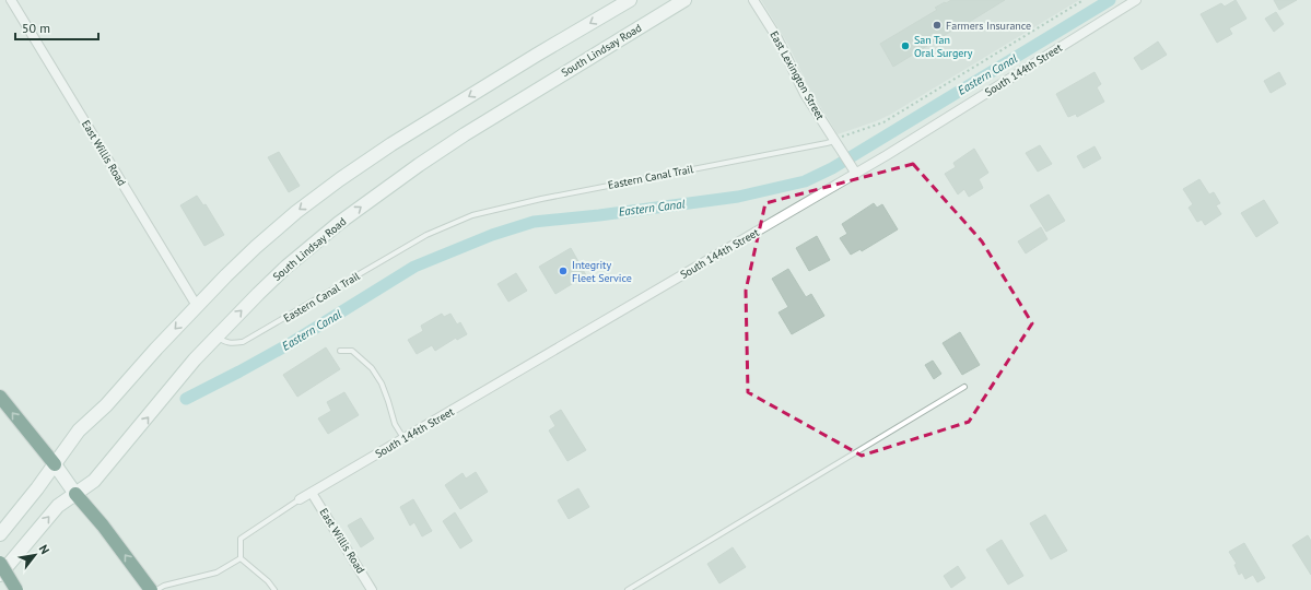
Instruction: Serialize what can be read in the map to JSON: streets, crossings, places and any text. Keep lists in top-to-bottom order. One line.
{"streets":{"main road":["South Lindsay Road"],"street":["South 144th Street","East Lexington Street","East Willis Road"],"lane":["Eastern Canal Trail"]},"crossings":[["South Lindsay Road","Eastern Canal Trail"],["South 144th Street","East Lexington Street"],["South 144th Street","East Willis Road"],["East Lexington Street","Eastern Canal Trail"]],"water":["Eastern Canal"],"places":["Farmers Insurance","San Tan Oral Surgery","Integrity Fleet Service"],"scale_bar":"50 m","north":"top right"}
